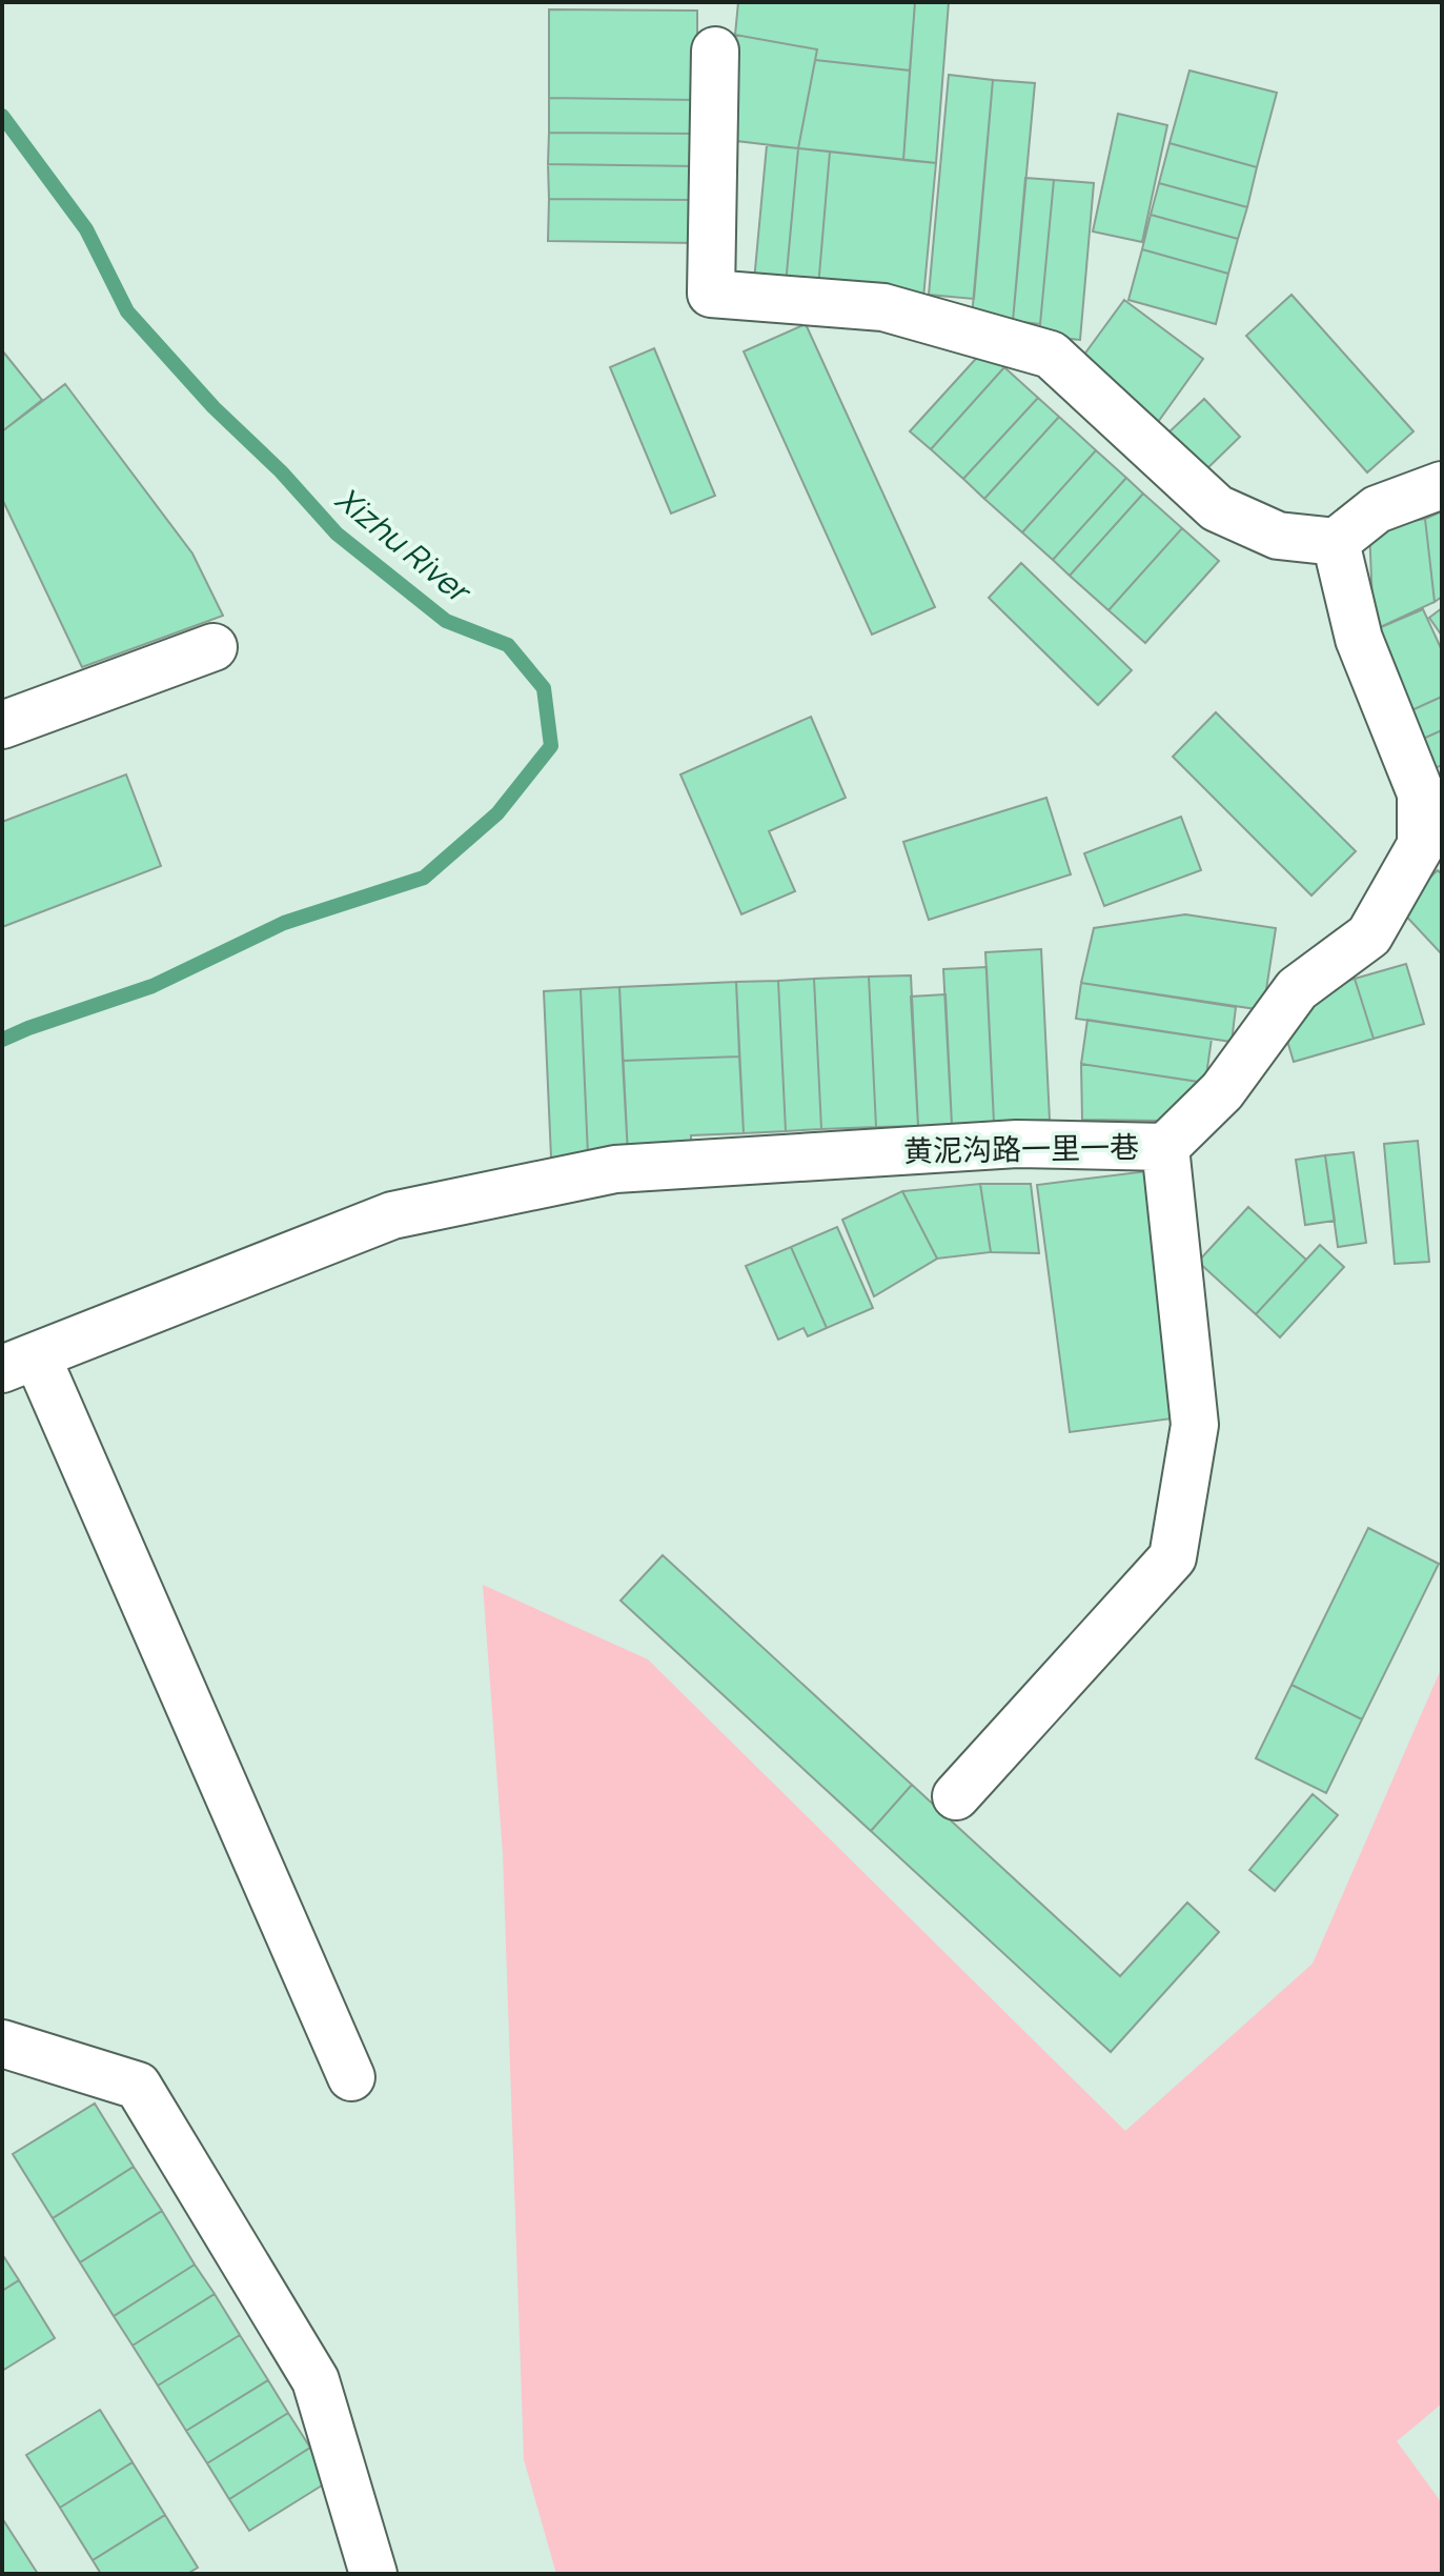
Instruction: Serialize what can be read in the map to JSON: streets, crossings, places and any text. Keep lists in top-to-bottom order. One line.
{"streets":{"street":["黄泥沟路一里一巷"]},"water":["Xizhu River"]}
